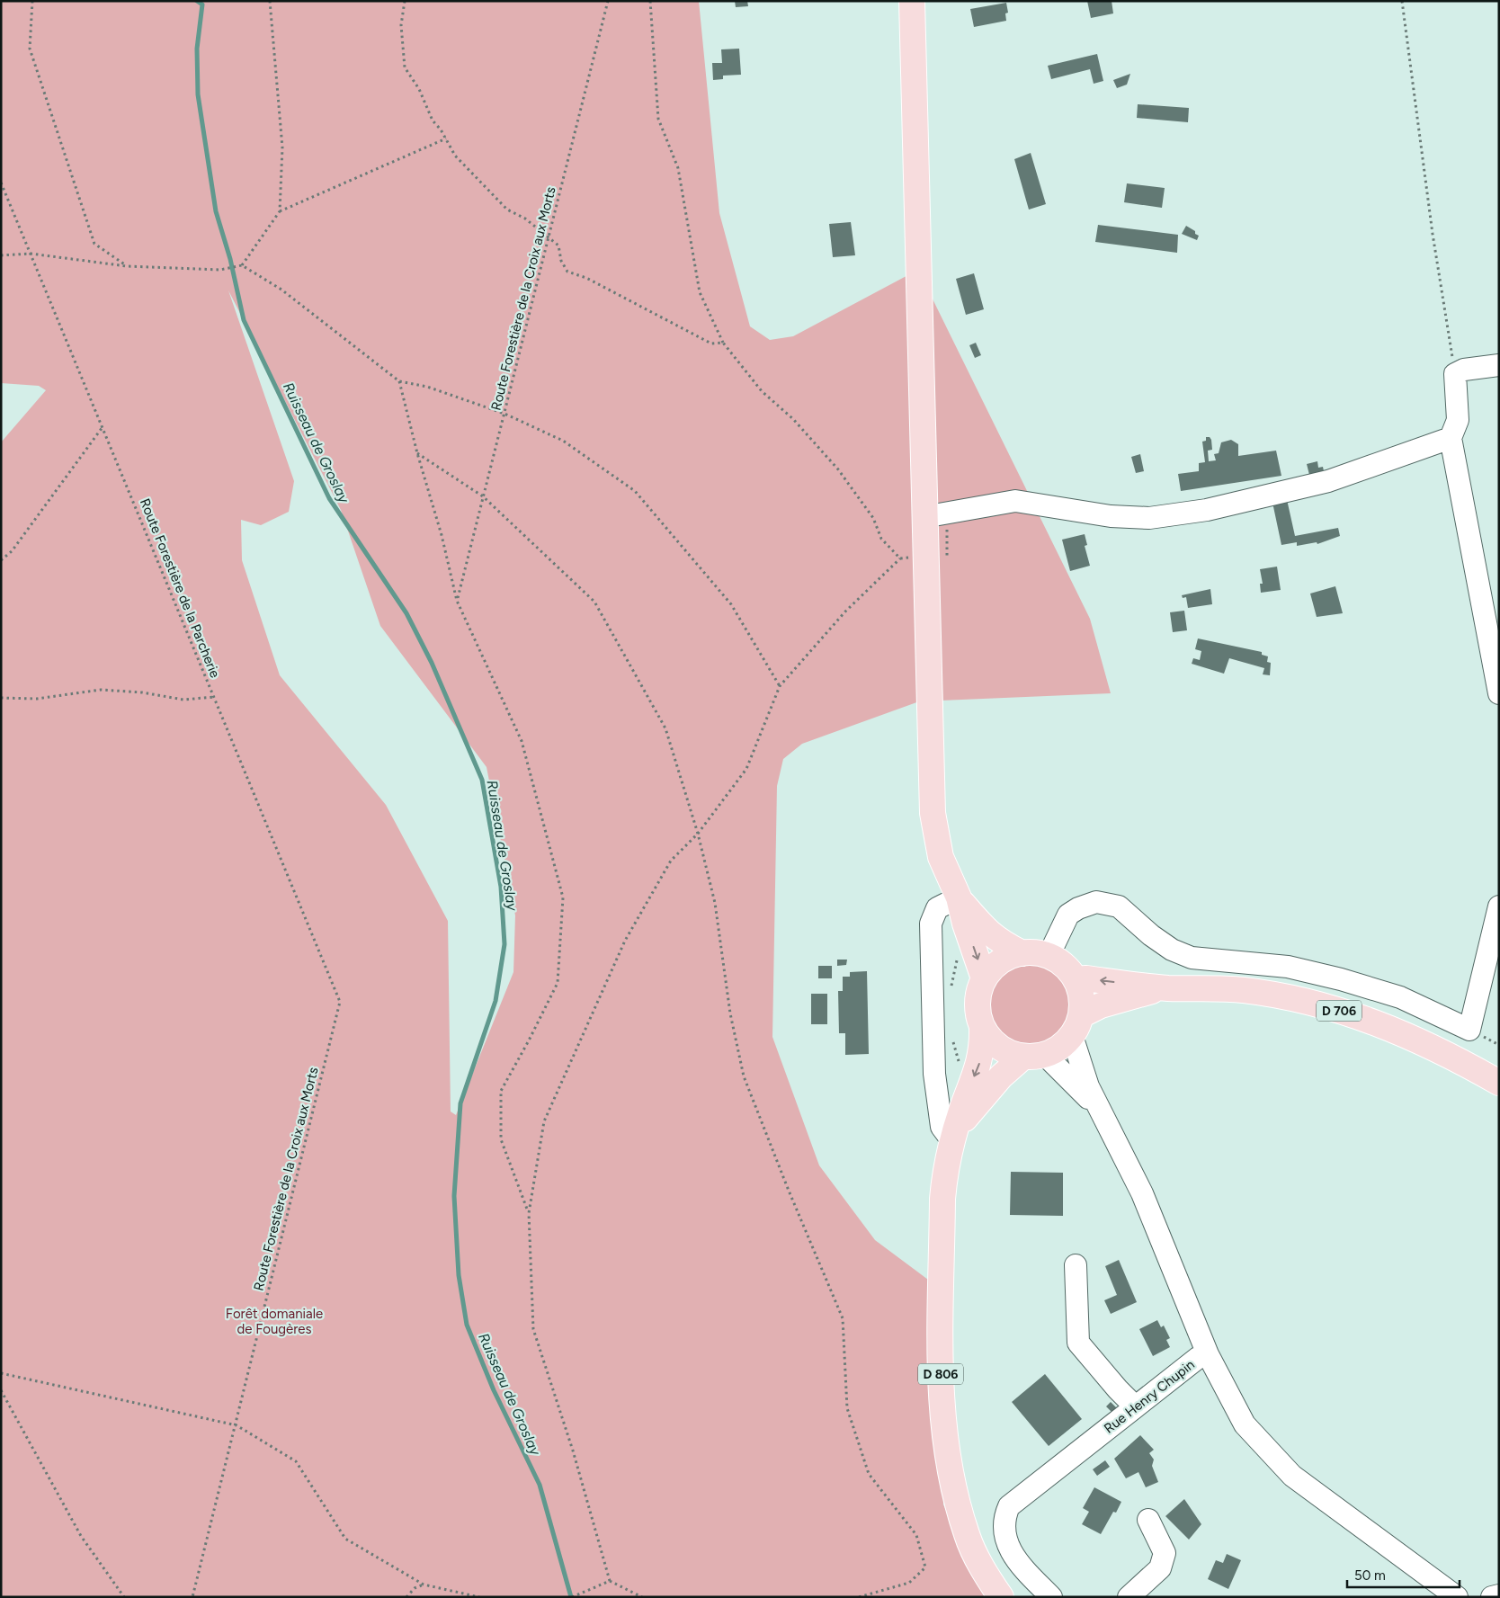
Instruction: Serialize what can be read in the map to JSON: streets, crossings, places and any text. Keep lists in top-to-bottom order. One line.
{"streets":{"main road":["D 706","D 806"],"street":["Rue Henry Chupin"],"path":["Route Forestière de la Croix aux Morts","Route Forestière de la Parcherie"]},"crossings":[["Route Forestière de la Croix aux Morts","Route Forestière de la Parcherie"],["D 706","D 806"]],"water":["Ruisseau de Groslay"],"parks":["Forêt domaniale de Fougères"],"scale_bar":"50 m"}
